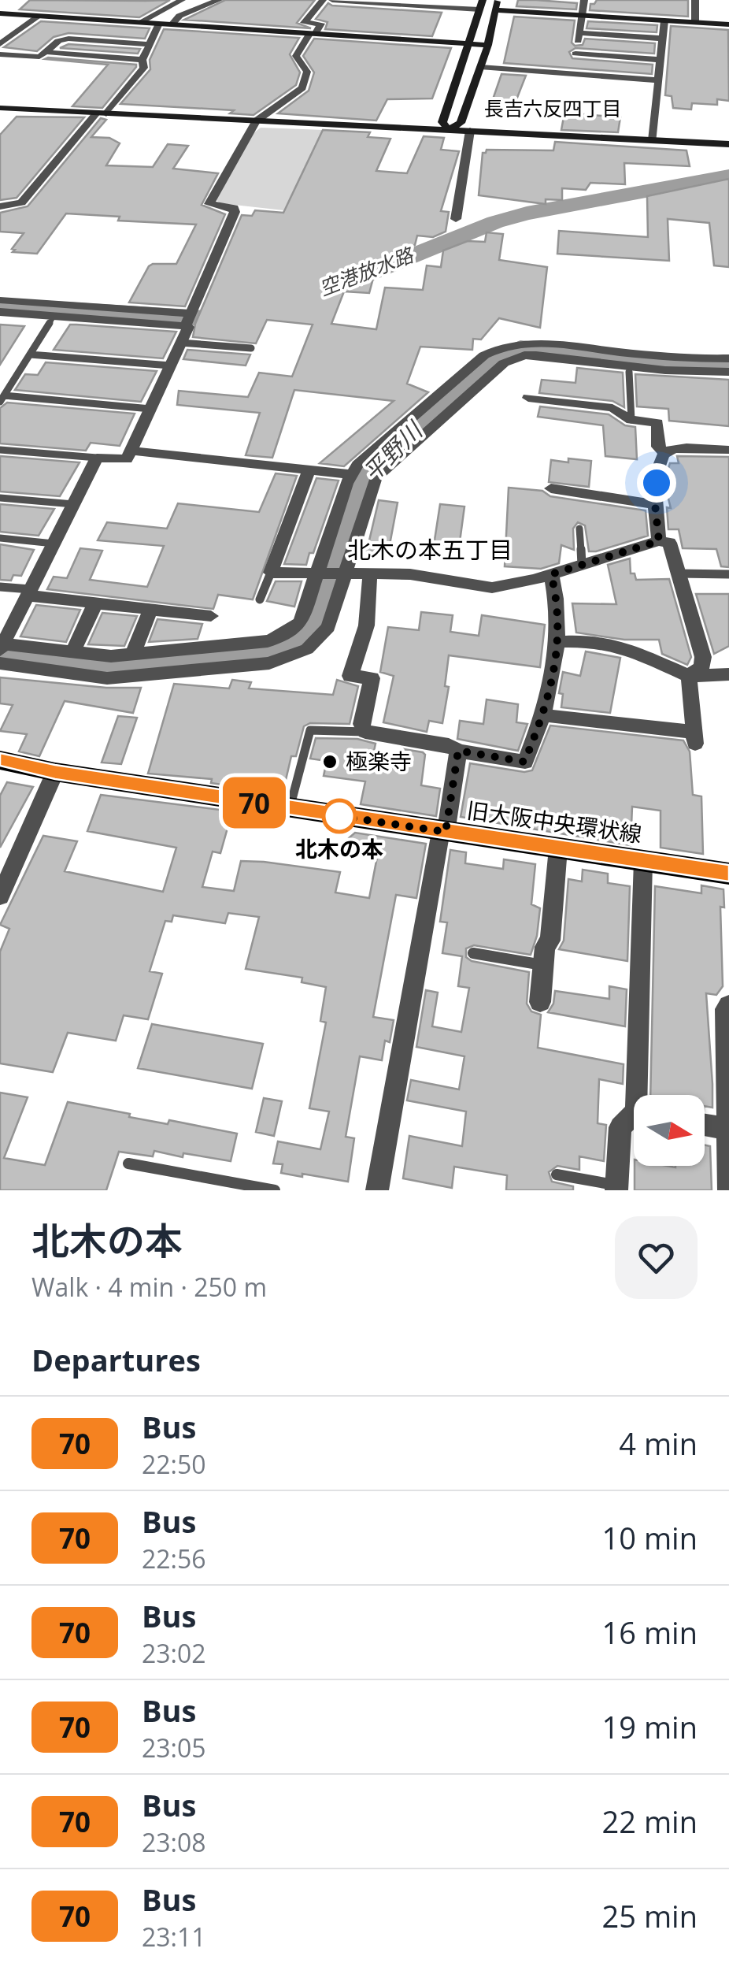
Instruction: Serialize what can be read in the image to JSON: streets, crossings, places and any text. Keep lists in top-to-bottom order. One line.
{"streets":{"main road":["旧大阪中央環状線"]},"districts":["長吉六反四丁目","北木の本五丁目"],"water":["空港放水路","平野川"],"places":["極楽寺","北木の本"],"lines":["bus line 70"],"north":"right","page":{"on_map":"70","heading":[["北木の本","Walk · 4 min · 250 m"],"Departures"],"list":[{"mark":"70","name":"Bus","note":"22:50","value":"4 min"},{"mark":"70","name":"Bus","note":"22:56","value":"10 min"},{"mark":"70","name":"Bus","note":"23:02","value":"16 min"},{"mark":"70","name":"Bus","note":"23:05","value":"19 min"},{"mark":"70","name":"Bus","note":"23:08","value":"22 min"},{"mark":"70","name":"Bus","note":"23:11","value":"25 min"}]}}
